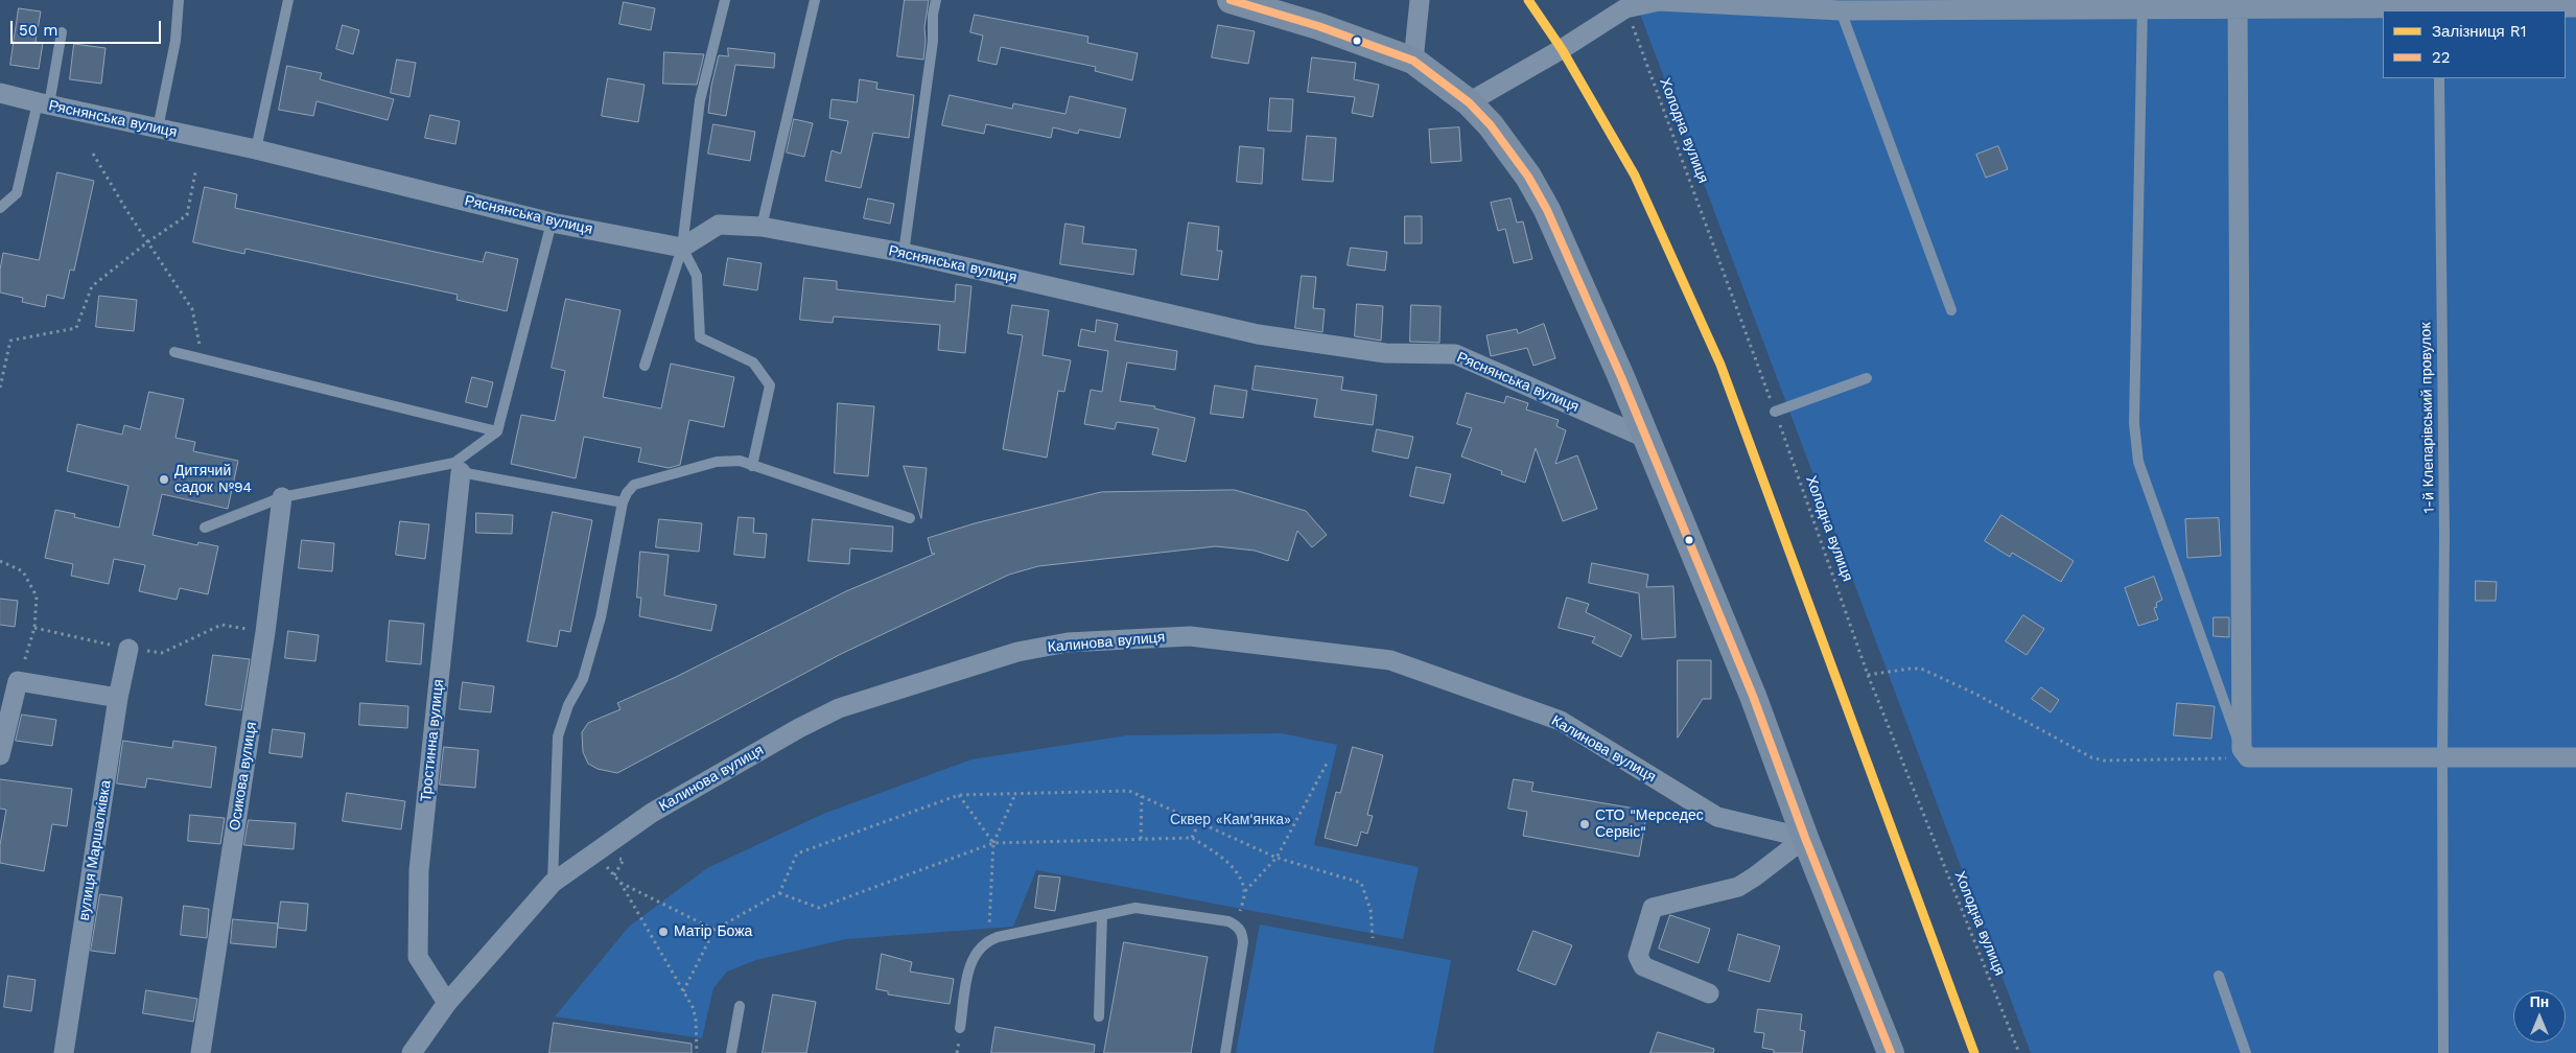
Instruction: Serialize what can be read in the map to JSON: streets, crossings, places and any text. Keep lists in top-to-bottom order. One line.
{"streets":{"street":["Ряснянська вулиця","Калинова вулиця","Тростинна вулиця","Осикова вулиця","вулиця Маршалківка"],"lane":["1-й Клепарівський провулок"],"path":["Холодна вулиця"]},"crossings":[["Калинова вулиця","Тростинна вулиця"]],"parks":["Сквер «Кам'янка»"],"places":["Дитячий садок №94","СТО \"Мерседес Сервіс\"","Матір Божа"],"lines":["rail line R1","transit line 22"],"legend":["Залізниця R1","22"],"scale_bar":"50 m","north":"top"}
